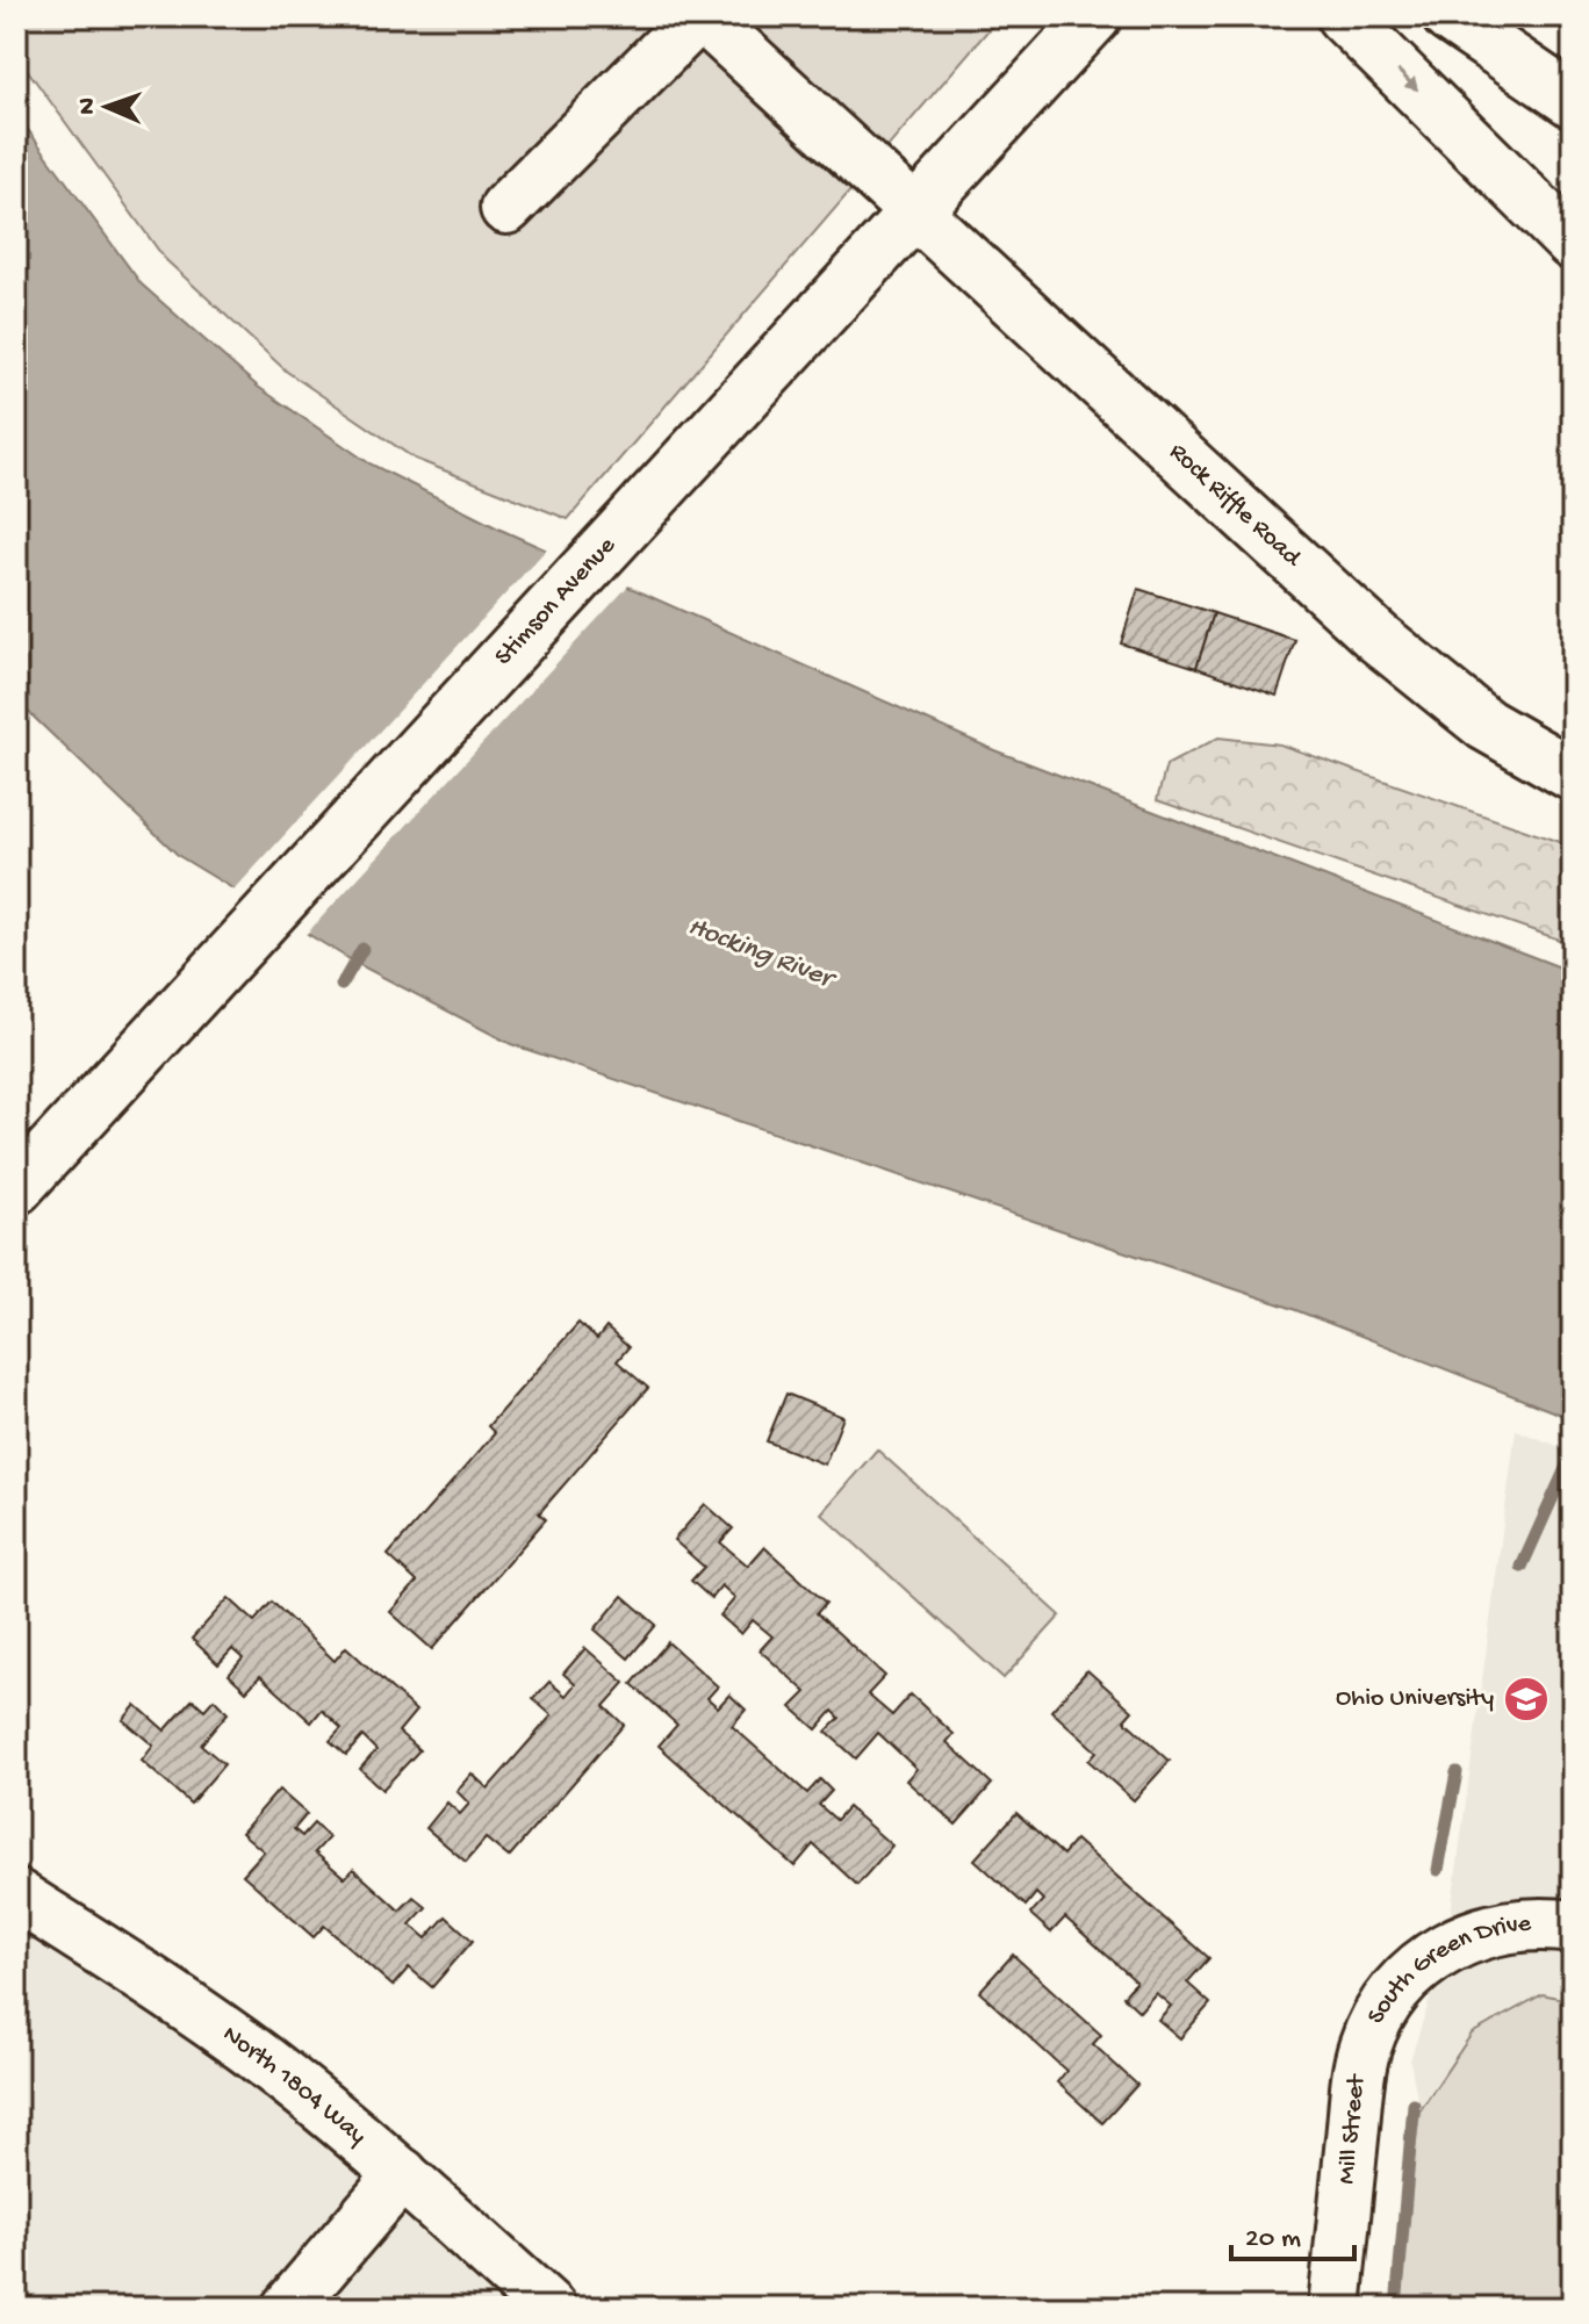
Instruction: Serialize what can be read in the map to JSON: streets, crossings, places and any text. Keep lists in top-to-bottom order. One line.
{"streets":{"main road":["Rock Riffle Road","Stimson Avenue","South Green Drive","North 1804 Way","Mill Street"]},"crossings":[["Rock Riffle Road","Stimson Avenue"],["South Green Drive","Mill Street"]],"water":["Hocking River"],"places":{"school or university":["Ohio University"]},"scale_bar":"20 m","north":"left"}
